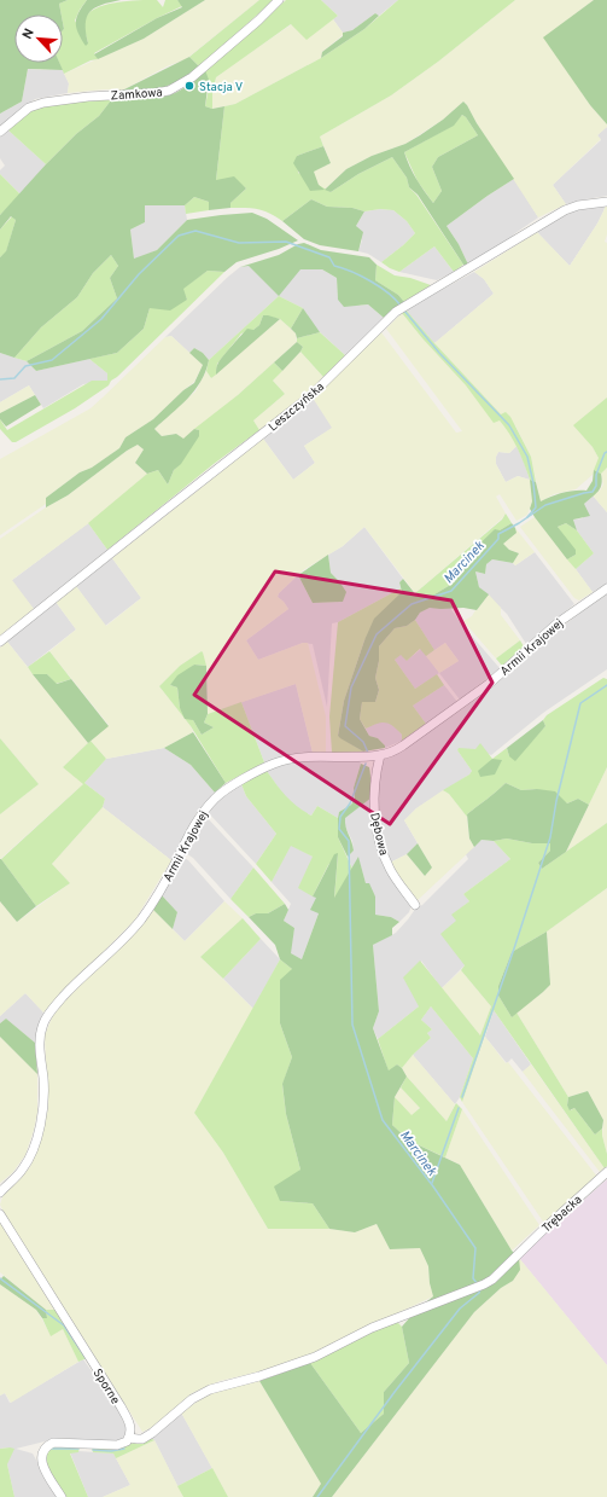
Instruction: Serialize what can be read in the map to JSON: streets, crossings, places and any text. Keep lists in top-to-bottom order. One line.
{"streets":{"street":["Zamkowa","Leszczyńska","Armii Krajowej","Dębowa","Trębacka","Sporne"]},"crossings":[["Armii Krajowej","Dębowa"],["Trębacka","Sporne"]],"water":["Marcinek"],"places":["Stacja V"],"north":"top left"}
